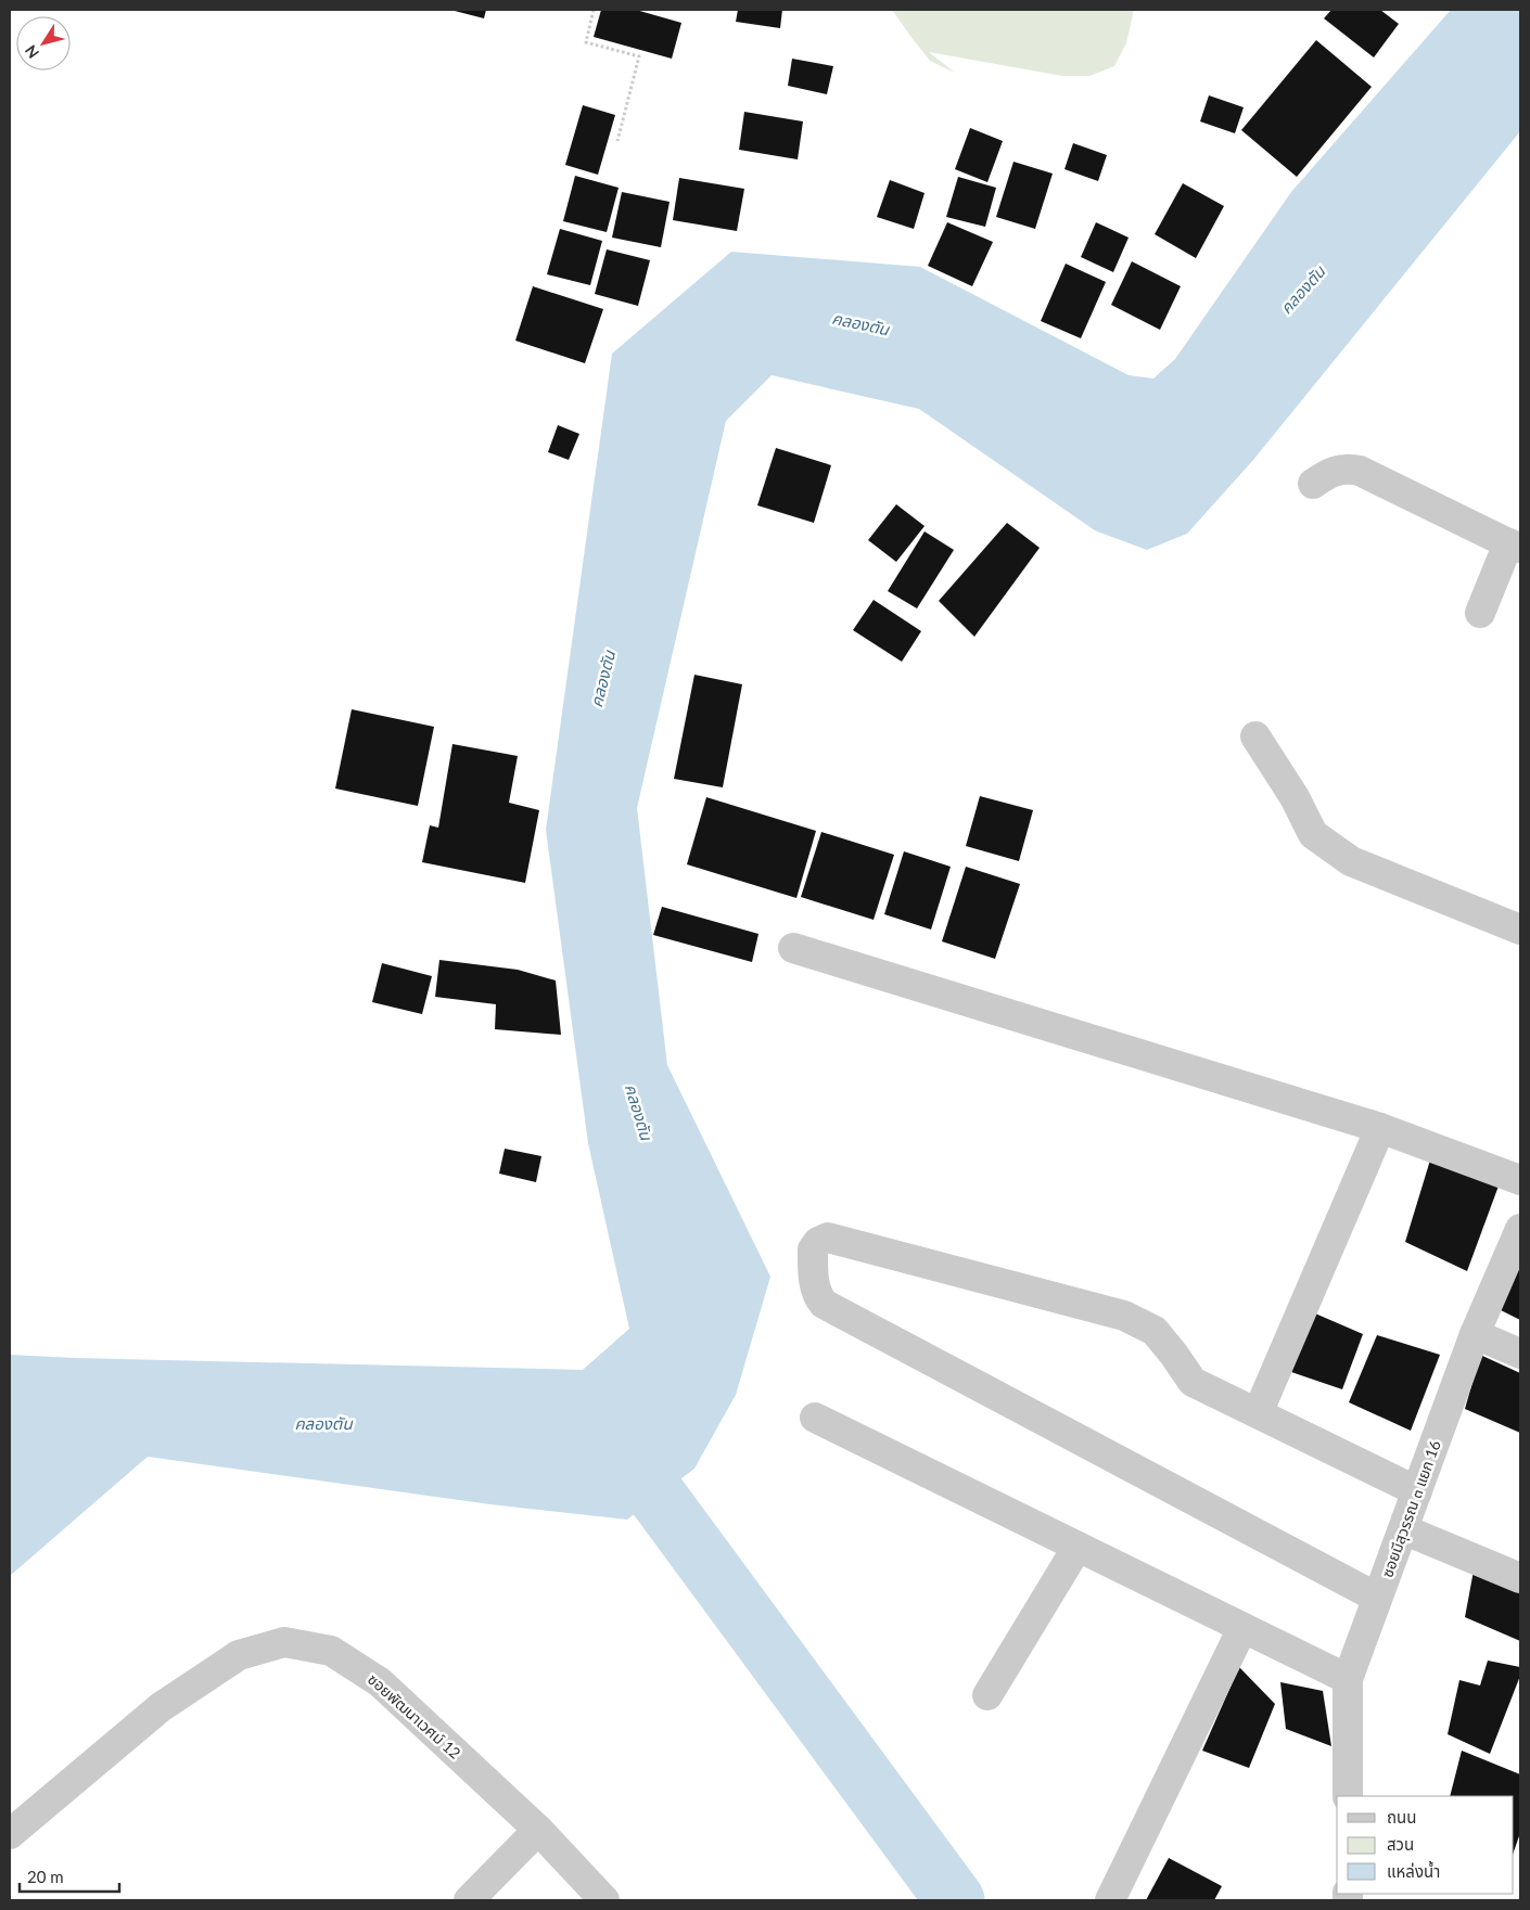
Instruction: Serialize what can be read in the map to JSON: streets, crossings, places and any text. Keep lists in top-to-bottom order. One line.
{"streets":{"street":["ซอยมีสุวรรณ ๓ แยก 16","ซอยพัฒนาเวศม์ 12"]},"water":["คลองตัน"],"legend":["ถนน","สวน","แหล่งน้ำ"],"scale_bar":"20 m","north":"bottom left"}
